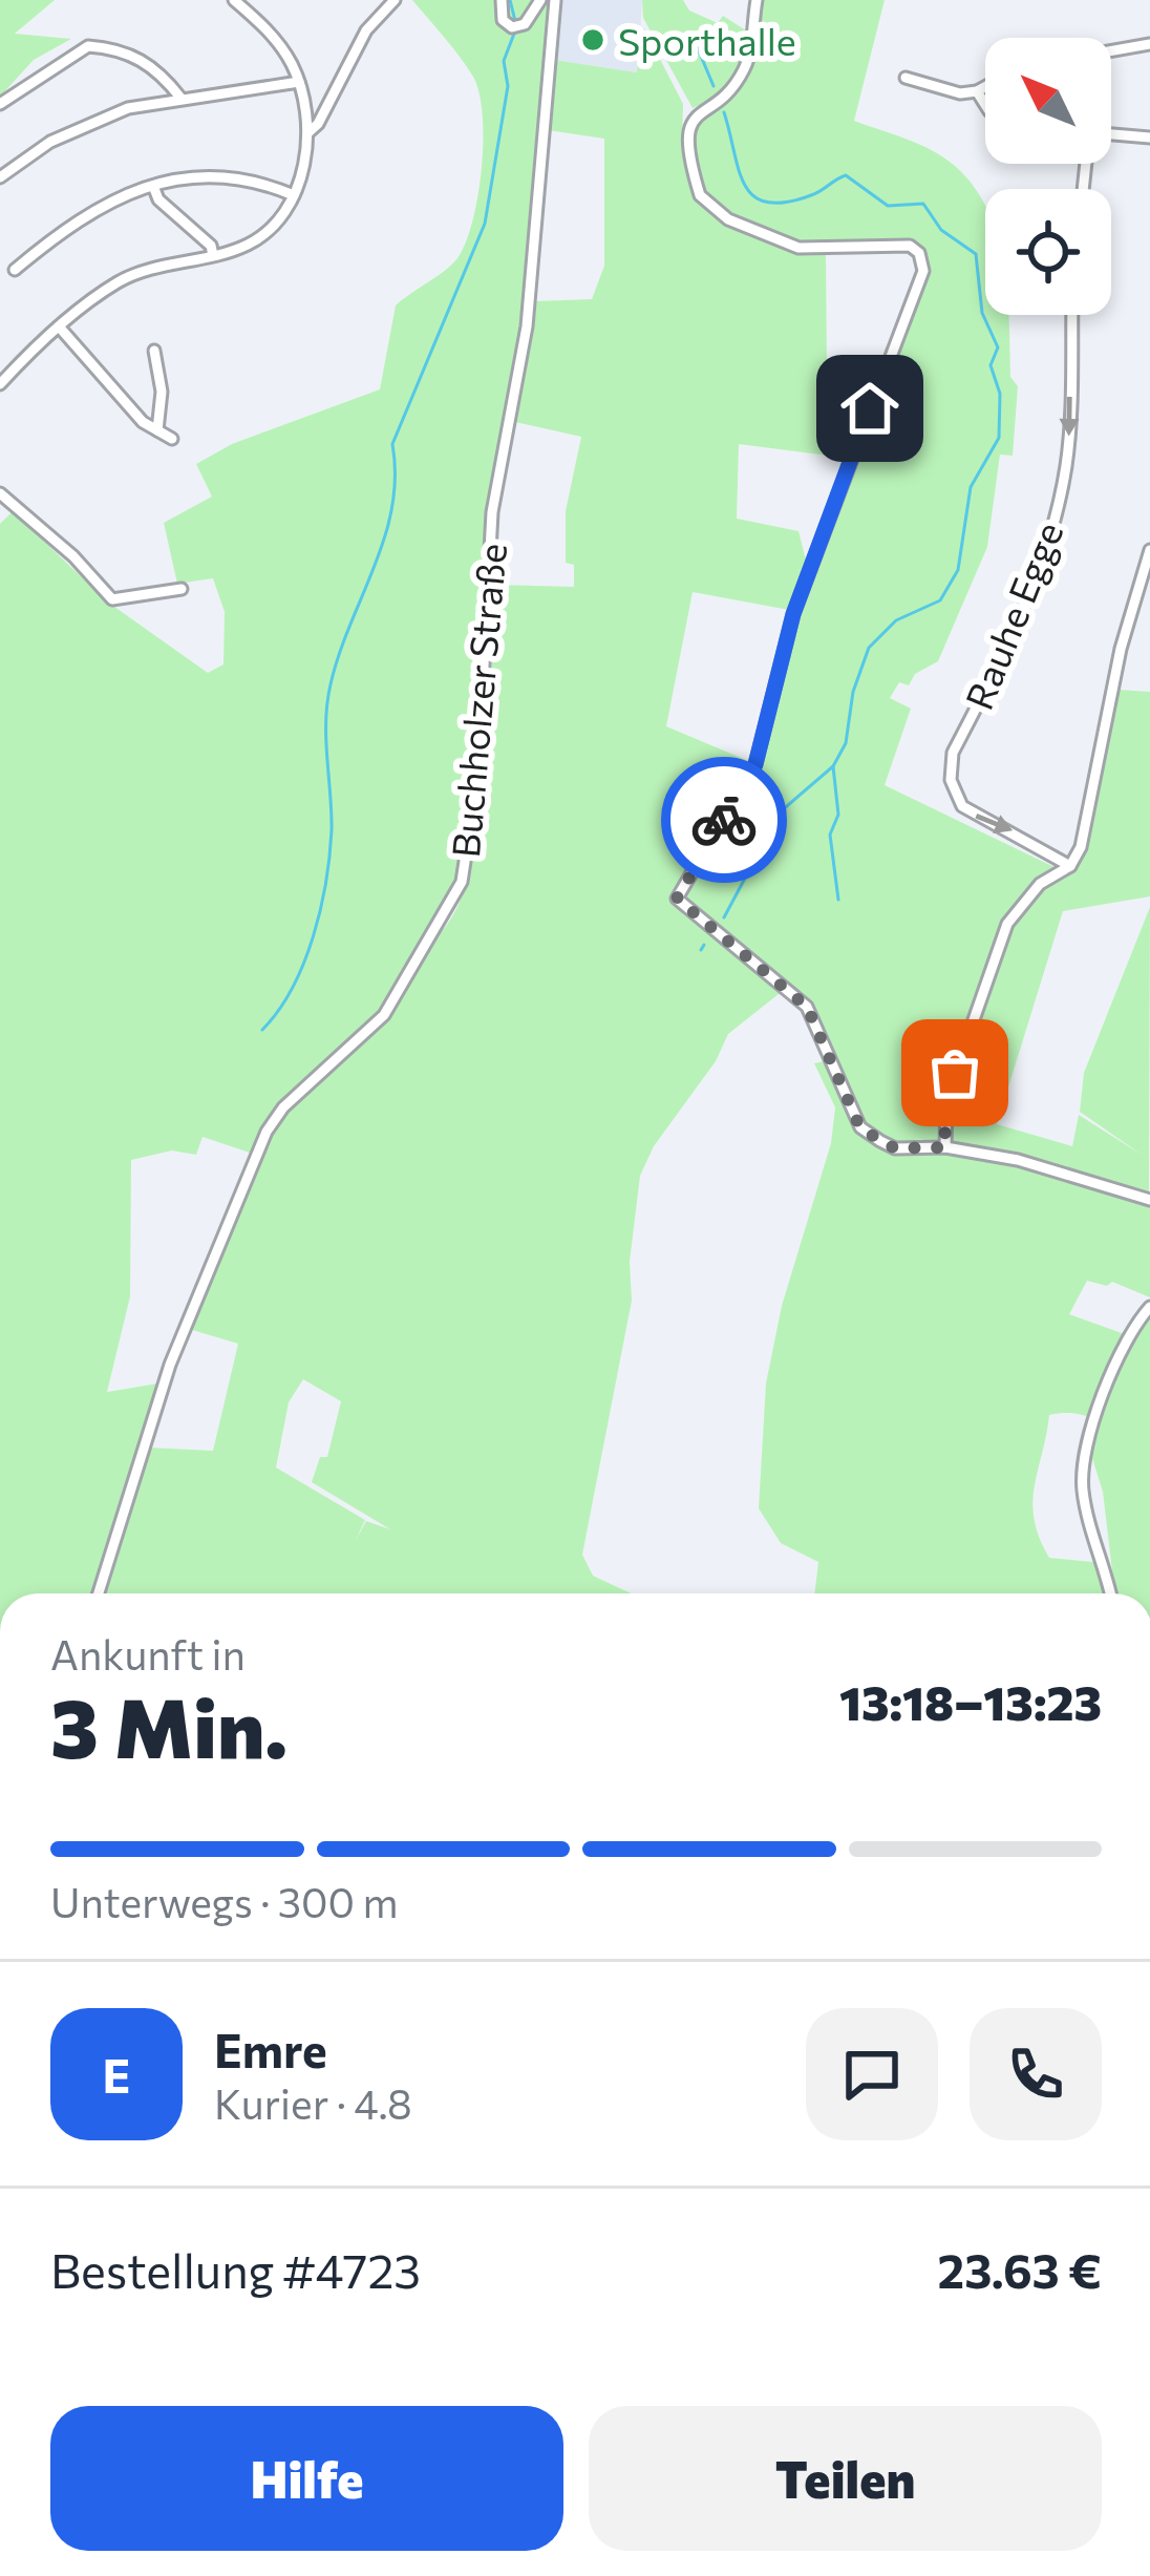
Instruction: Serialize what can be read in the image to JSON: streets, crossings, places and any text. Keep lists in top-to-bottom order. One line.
{"streets":{"street":["Rauhe Egge","Buchholzer Straße"]},"one_way":["Rauhe Egge"],"places":["Sporthalle"],"north":"top left","page":{"heading":["3 Min.","Ankunft in","13:18–13:23"],"panel":["Emre","Kurier · 4.8","Bestellung #4723","23.63 €"],"bar":"Unterwegs · 300 m","round":"E","buttons":["Hilfe","Teilen"]}}
